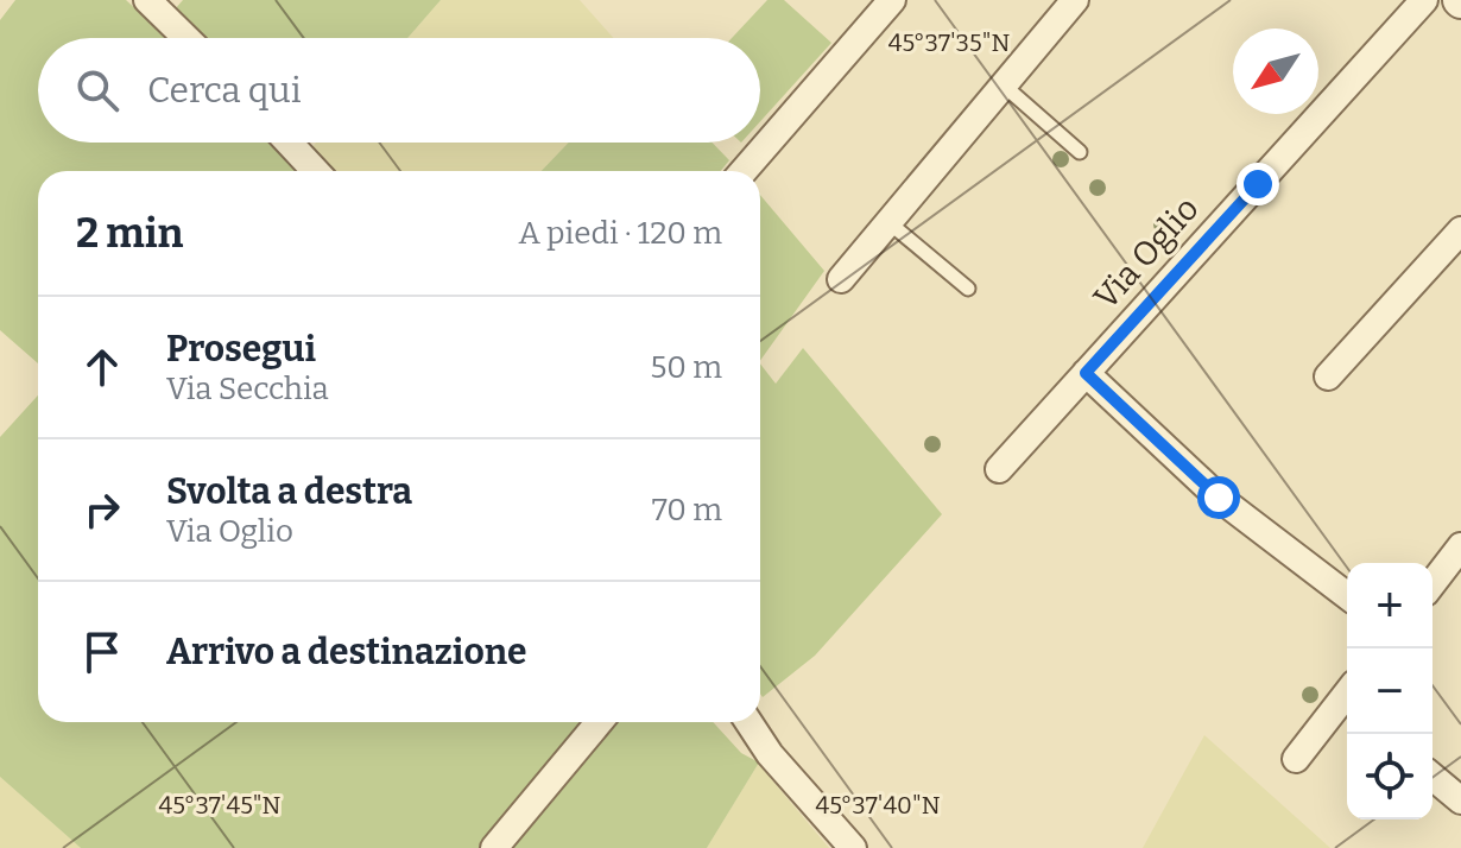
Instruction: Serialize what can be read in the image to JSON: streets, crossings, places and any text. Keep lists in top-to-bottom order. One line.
{"streets":{"street":["Via Oglio"]},"north":"bottom left","page":{"search":"Cerca qui","heading":["2 min","A piedi · 120 m"],"list":[["Prosegui","Via Secchia","50 m"],["Svolta a destra","Via Oglio","70 m"],"Arrivo a destinazione"],"map_buttons":["+","−"]},"coordinates":["45°37'35\"N","45°37'45\"N","45°37'40\"N"]}
